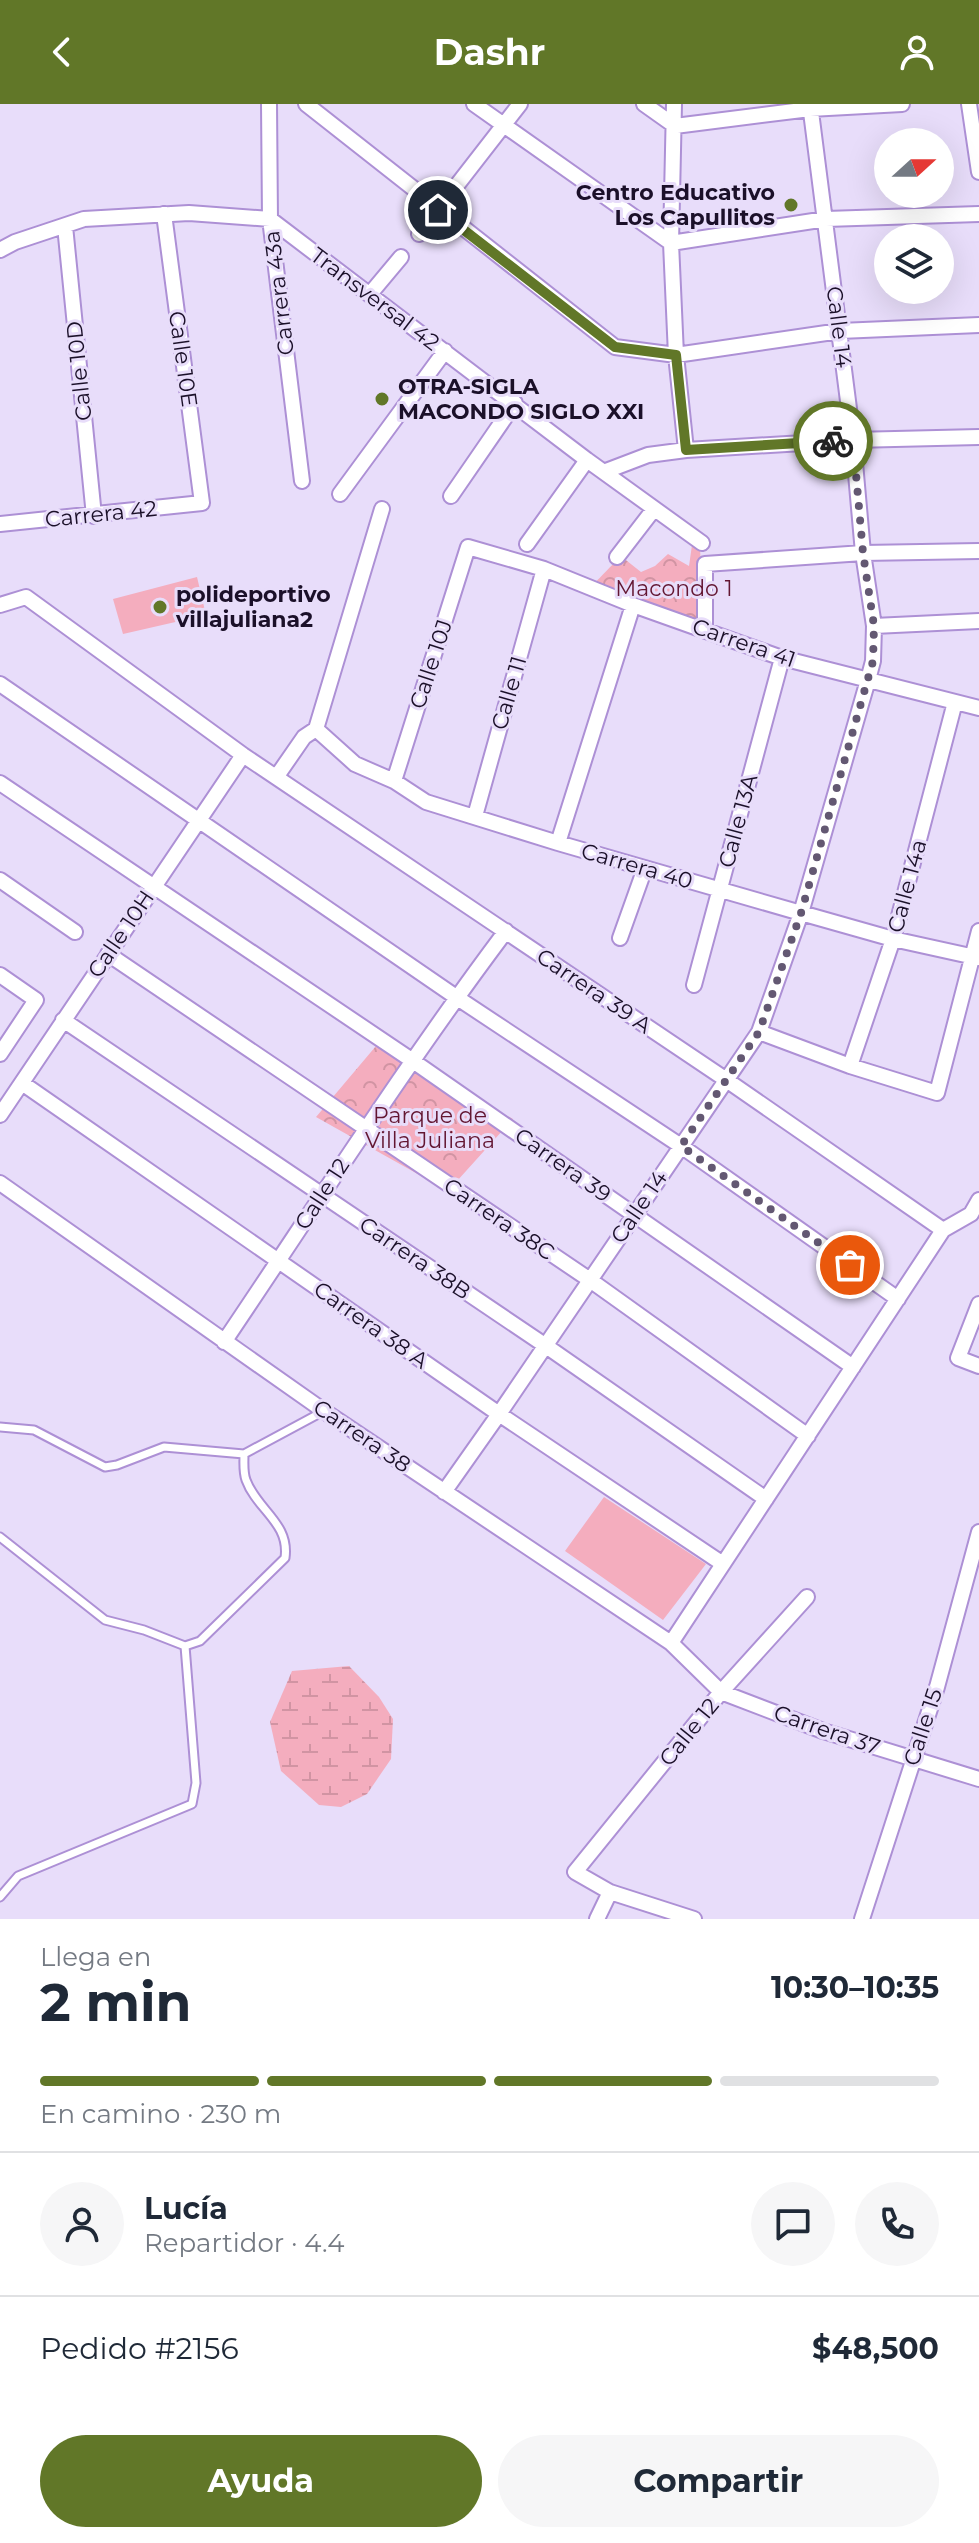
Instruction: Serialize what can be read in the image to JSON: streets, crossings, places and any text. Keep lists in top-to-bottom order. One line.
{"streets":{"street":["Carrera 43a","Transversal 42","Calle 14","Calle 10E","Calle 10D","Carrera 42","Carrera 41","Calle 10J","Calle 11","Calle 13A","Carrera 40","Calle 14a","Calle 10H","Carrera 39 A","Carrera 39","Calle 12","Carrera 38C","Carrera 38B","Carrera 38 A","Carrera 38","Calle 15","Carrera 37"]},"crossings":[["Carrera 43a","Transversal 42"],["Calle 14","Carrera 41"],["Calle 14","Carrera 40"],["Calle 14","Carrera 39 A"],["Calle 14","Carrera 39"],["Calle 14","Carrera 38C"],["Calle 14","Carrera 38B"],["Calle 14","Carrera 38 A"],["Calle 14","Carrera 38"],["Calle 10E","Carrera 42"],["Calle 10D","Carrera 42"],["Carrera 41","Calle 10J"],["Carrera 41","Calle 11"],["Carrera 41","Calle 13A"],["Carrera 41","Calle 14a"],["Calle 10J","Carrera 40"],["Calle 11","Carrera 40"],["Calle 13A","Carrera 40"],["Carrera 40","Calle 14a"],["Calle 10H","Carrera 39 A"],["Calle 10H","Carrera 39"],["Calle 10H","Carrera 38C"],["Calle 10H","Carrera 38B"],["Calle 10H","Carrera 38 A"],["Carrera 39 A","Calle 12"],["Carrera 39","Calle 12"],["Calle 12","Carrera 38C"],["Calle 12","Carrera 38B"],["Calle 12","Carrera 38 A"],["Calle 12","Carrera 38"],["Calle 12","Carrera 37"],["Carrera 38","Carrera 37"],["Calle 15","Carrera 37"]],"parks":["Macondo 1","Parque de Villa Juliana"],"places":["Centro Educativo Los Capullitos","OTRA-SIGLA MACONDO SIGLO XXI","polideportivo villajuliana2"],"north":"right","page":{"header":"Dashr","heading":["2 min","Llega en","10:30–10:35"],"panel":["Lucía","Repartidor · 4.4","Pedido #2156","$48,500"],"bar":"En camino · 230 m","buttons":["Ayuda","Compartir"]}}
